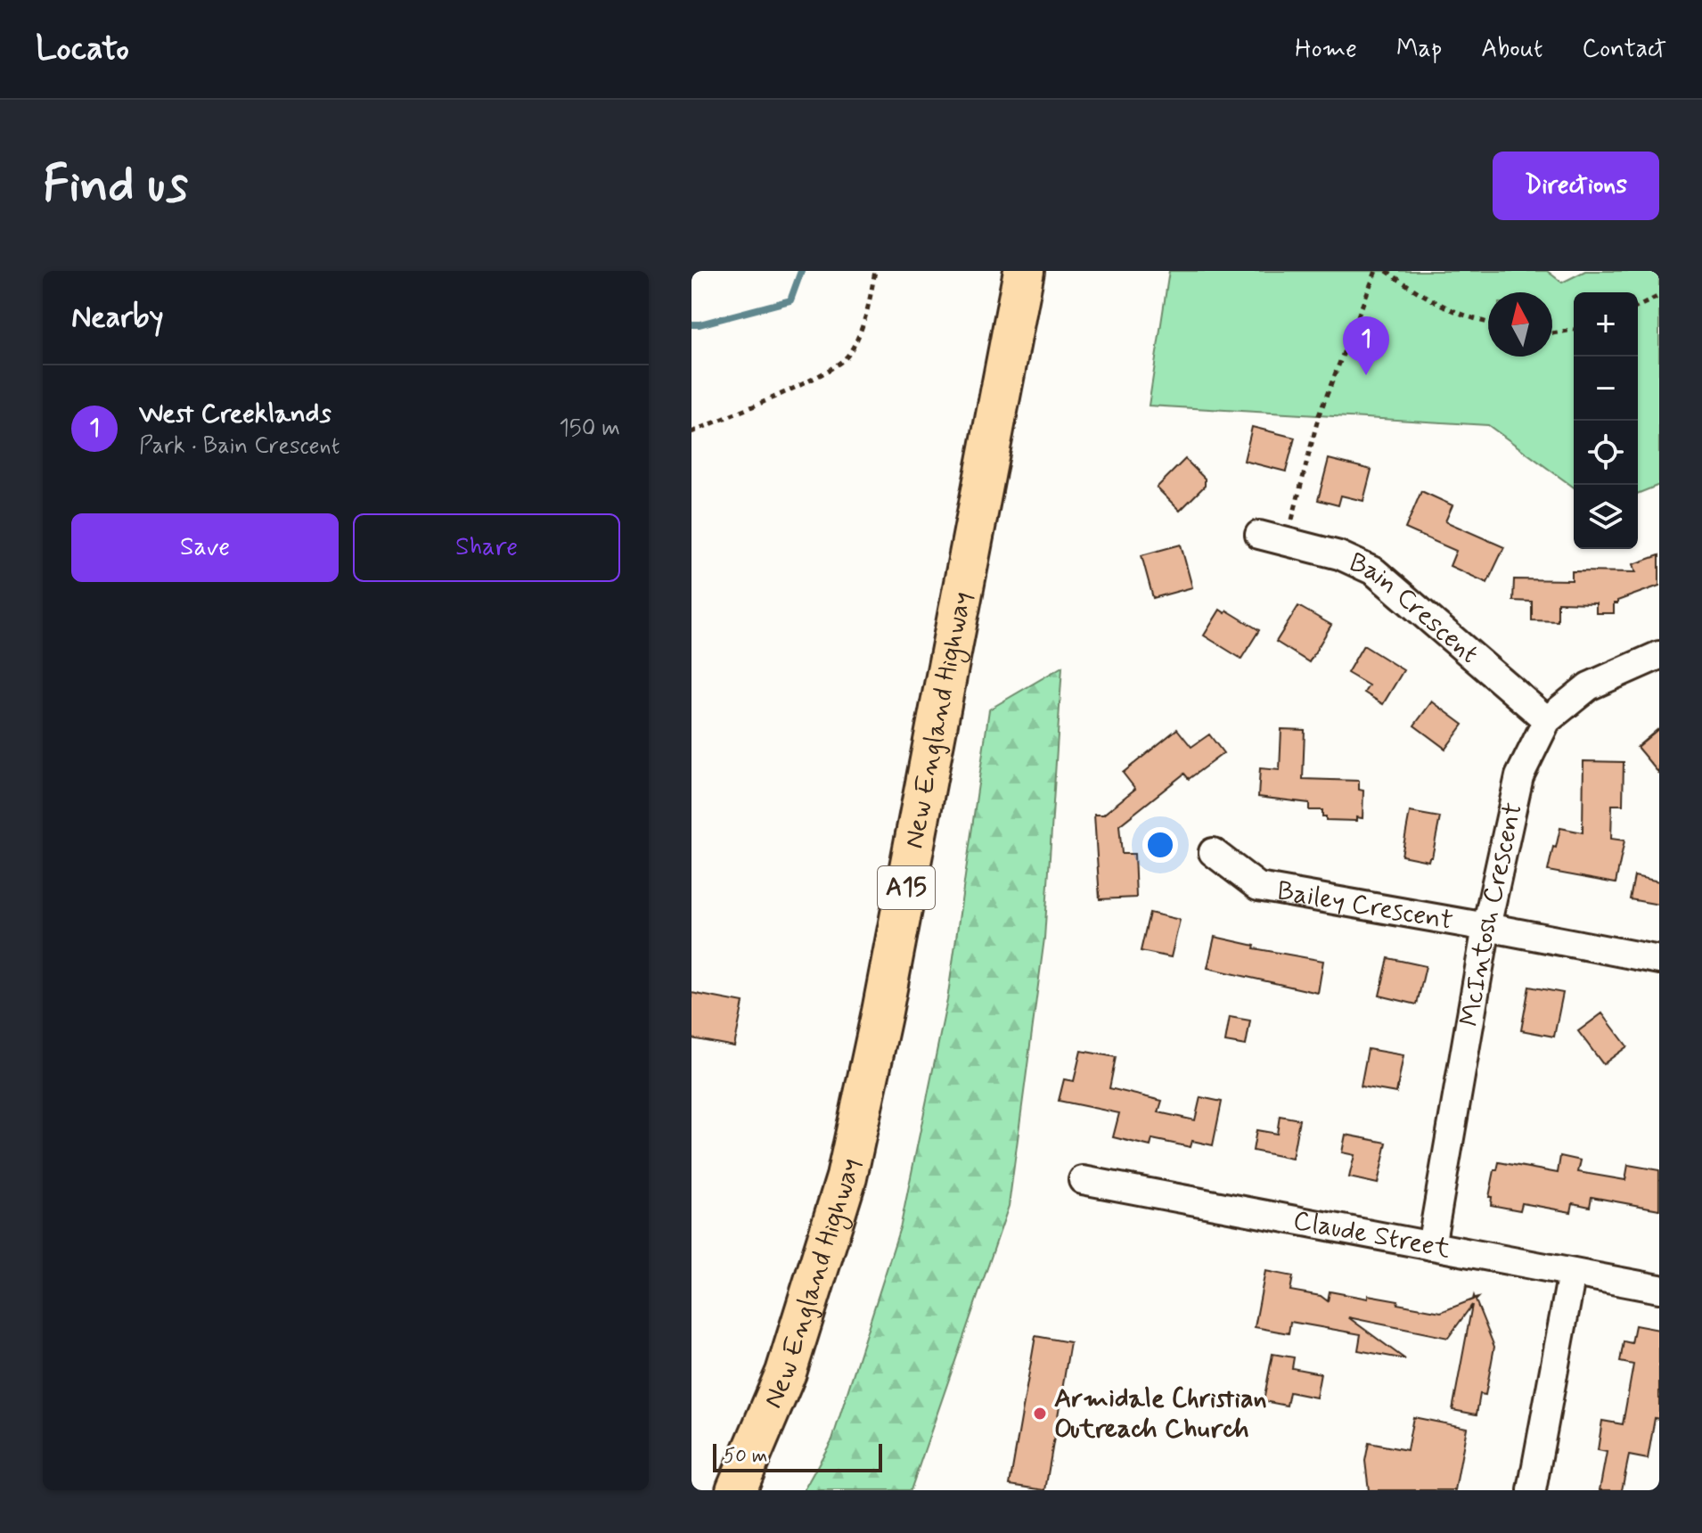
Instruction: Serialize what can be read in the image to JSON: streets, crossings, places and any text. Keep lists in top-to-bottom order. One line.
{"streets":{"highway":["New England Highway","A15"],"street":["Bain Crescent","Bailey Crescent","McIntosh Crescent","Claude Street"]},"crossings":[["Bain Crescent","McIntosh Crescent"],["Bailey Crescent","McIntosh Crescent"],["McIntosh Crescent","Claude Street"]],"places":["Armidale Christian Outreach Church"],"scale_bar":"50 m","north":"top","page":{"header":"Locato","nav":["Home","Map","About","Contact"],"buttons":["Directions",["Save","Share"]],"title":"Find us","heading":"Nearby","map_buttons":["+","−"],"pins":"1","list":[{"mark":"1","name":"West Creeklands","note":"Park · Bain Crescent","value":"150 m"}],"scale":"50 m"}}
